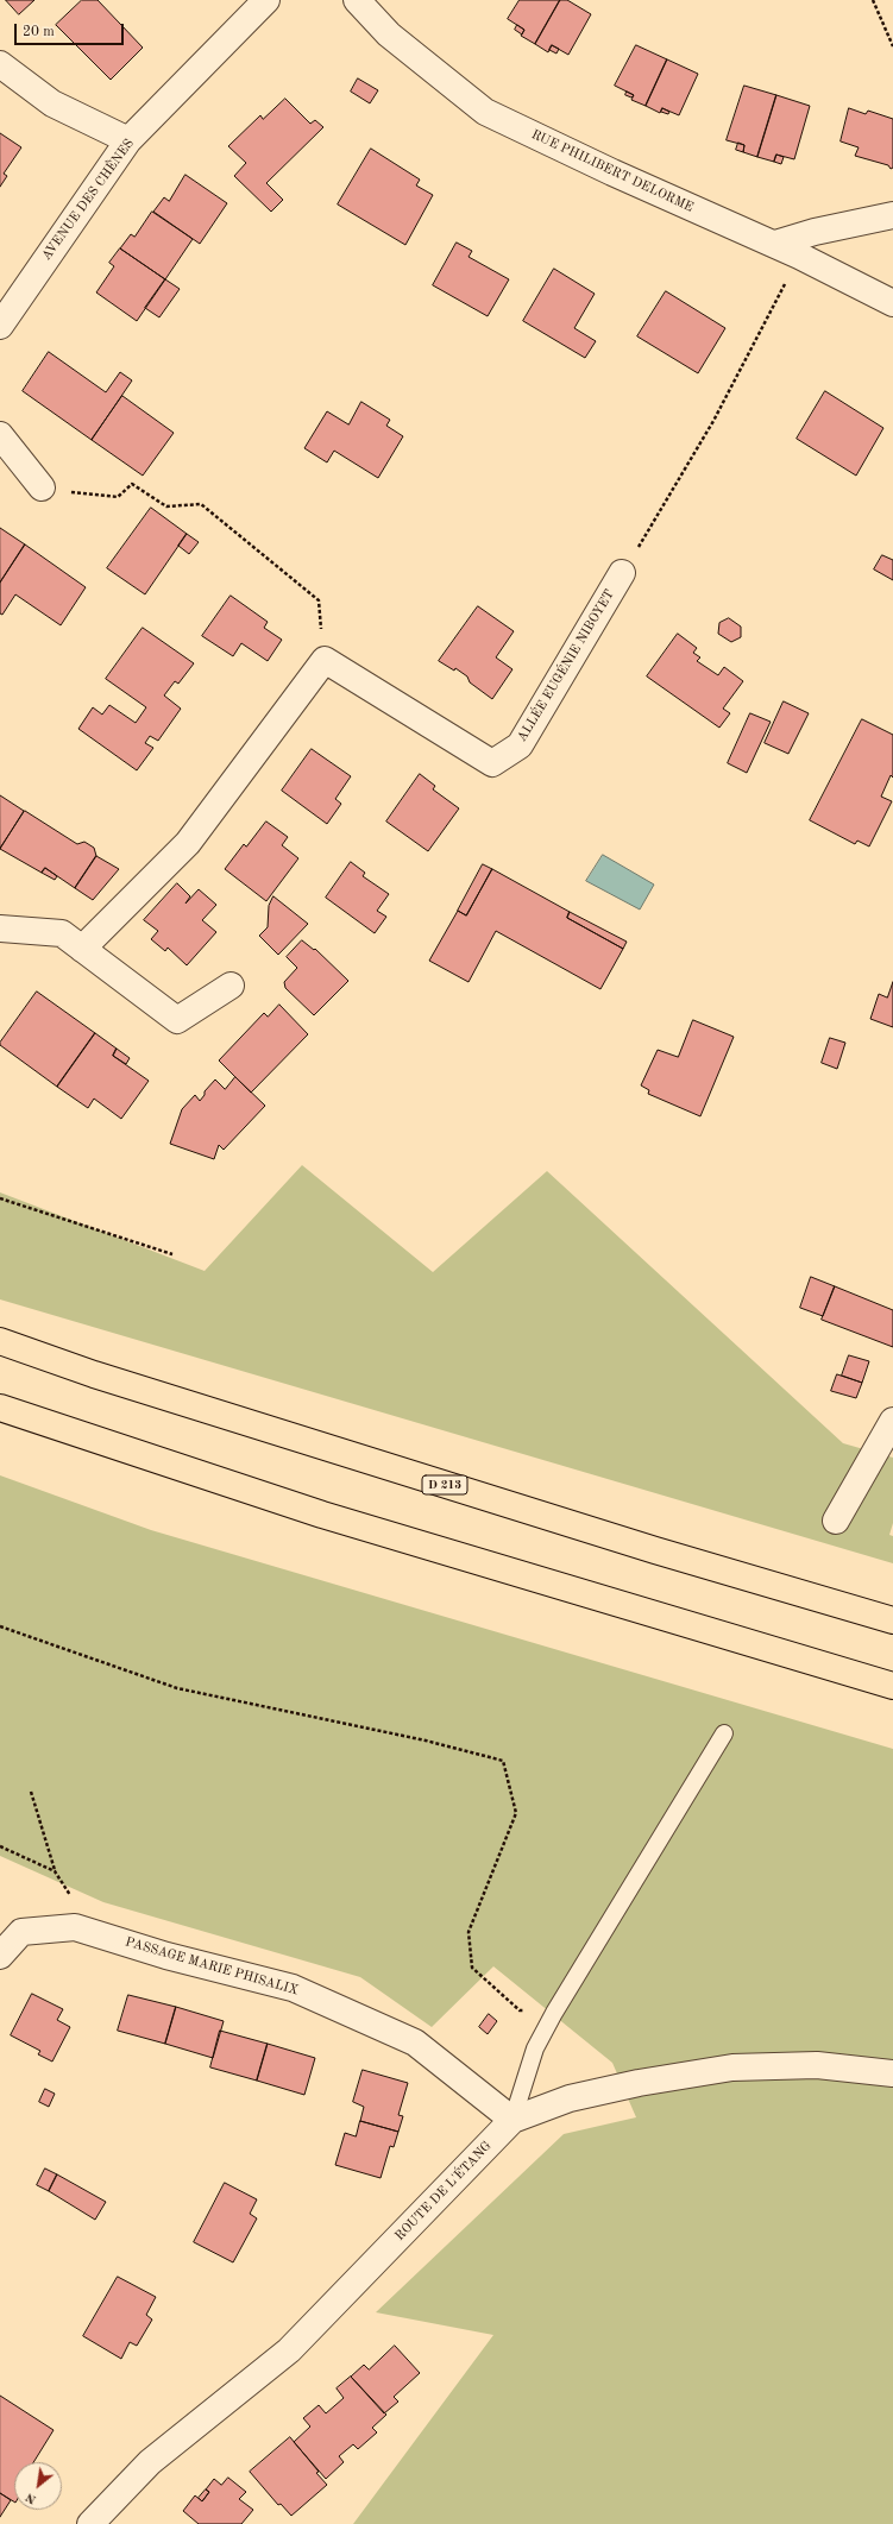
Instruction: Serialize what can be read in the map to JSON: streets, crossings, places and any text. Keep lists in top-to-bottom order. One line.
{"streets":{"highway":["D 213"],"street":["RUE PHILIBERT DELORME","AVENUE DES CHÊNES","ALLÉE EUGÉNIE NIBOYET","PASSAGE MARIE PHISALIX","ROUTE DE L'ÉTANG"]},"crossings":[["PASSAGE MARIE PHISALIX","ROUTE DE L'ÉTANG"]],"scale_bar":"20 m","north":"bottom left"}
